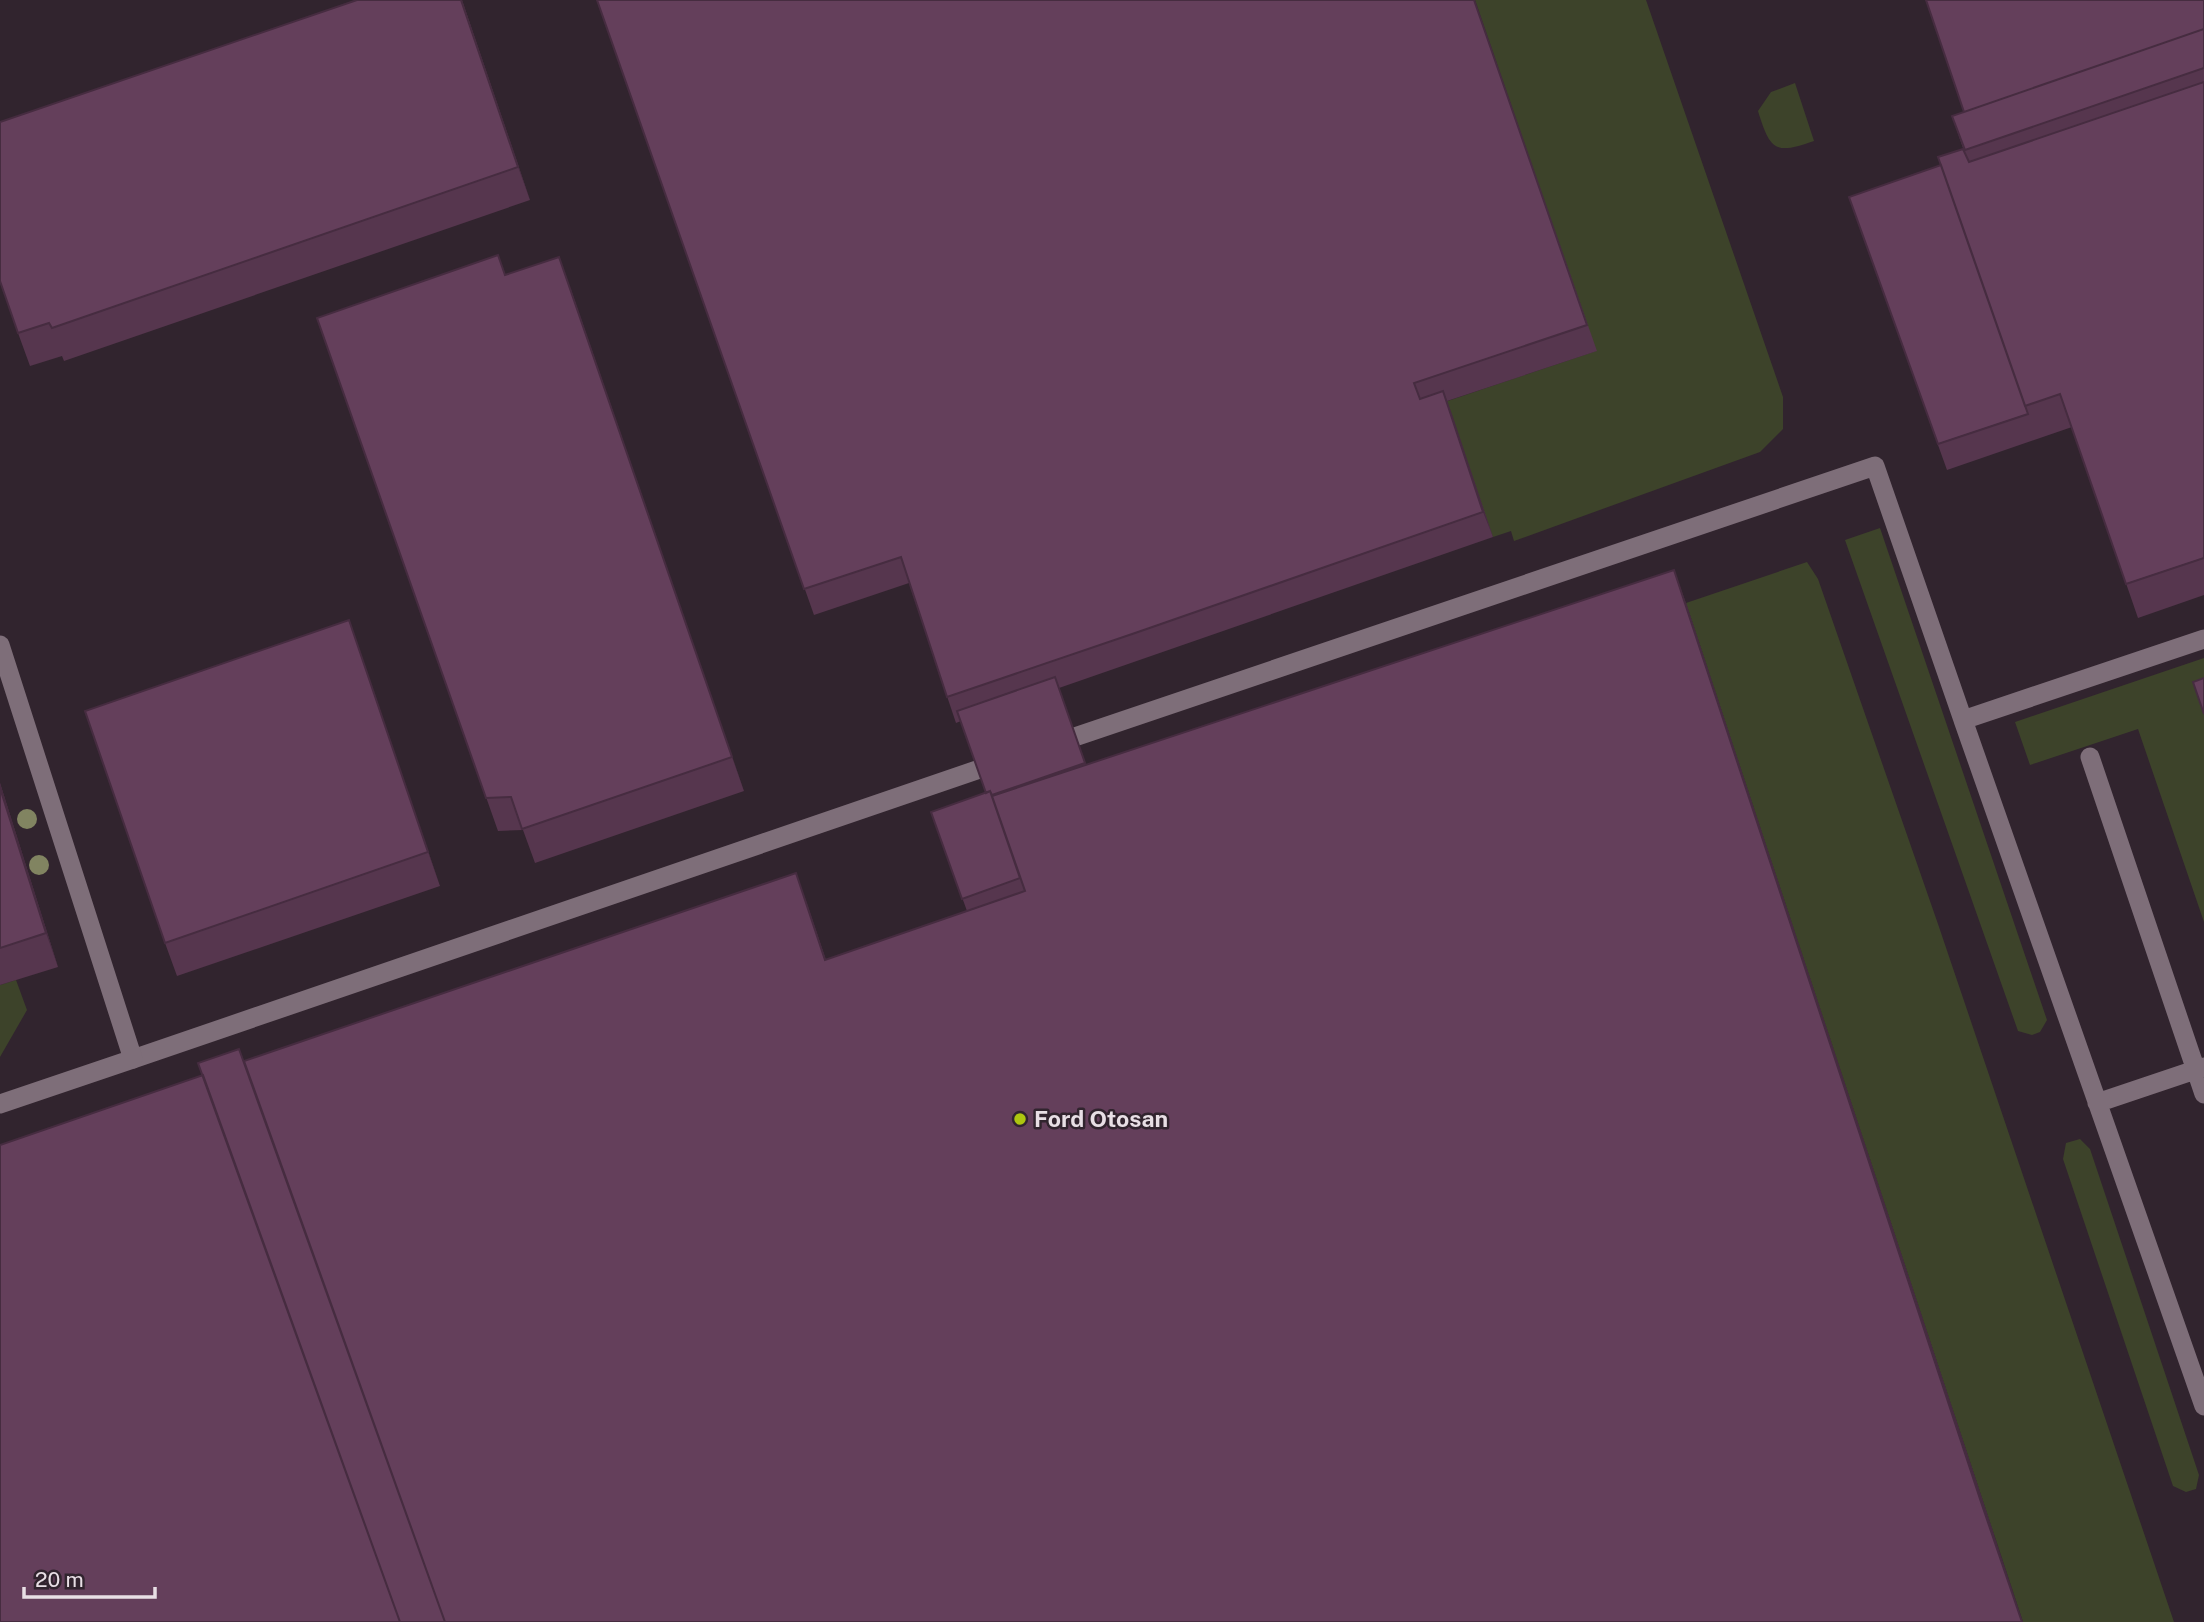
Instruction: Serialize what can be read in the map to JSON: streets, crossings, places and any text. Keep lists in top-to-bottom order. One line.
{"places":["Ford Otosan"],"scale_bar":"20 m"}
